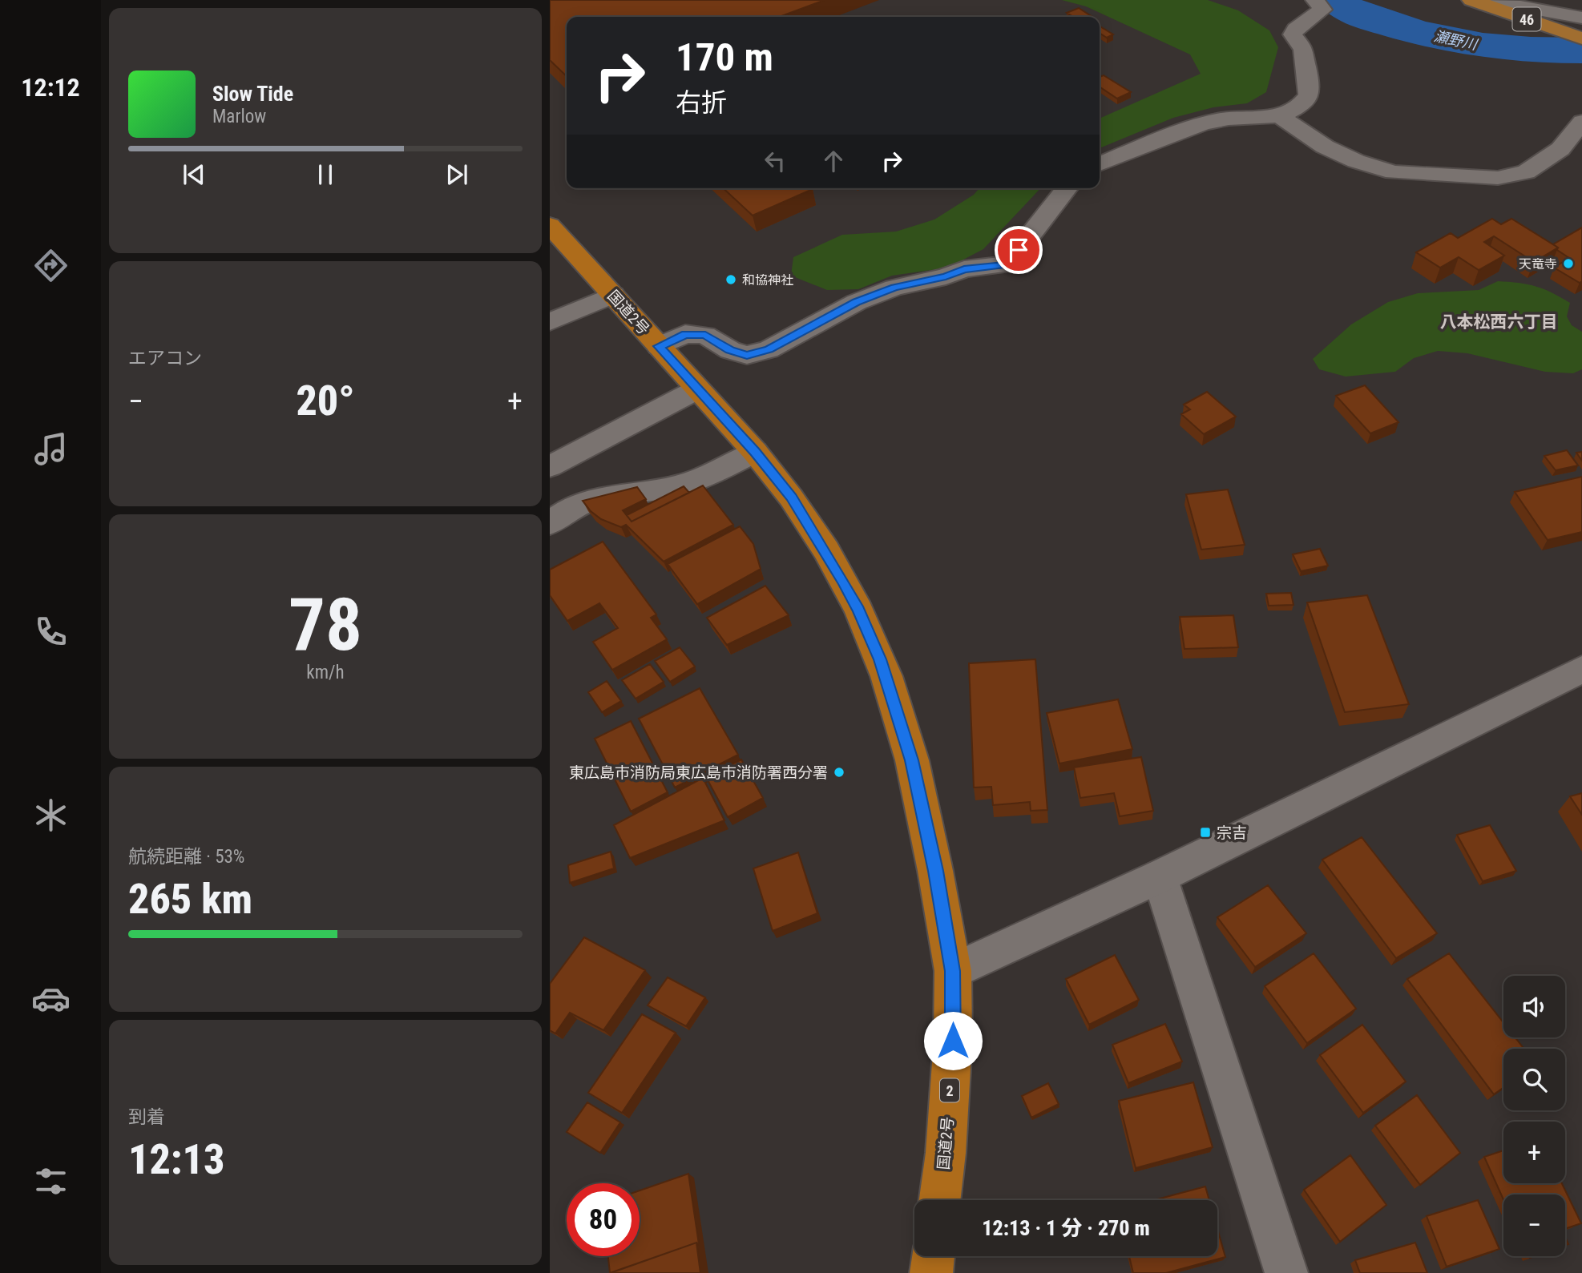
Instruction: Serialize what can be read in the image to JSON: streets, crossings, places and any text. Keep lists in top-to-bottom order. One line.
{"streets":{"highway":["国道2号","2"],"main road":["46"]},"districts":["八本松西六丁目"],"water":["瀬野川"],"places":{"other":["天竜寺","和協神社","東広島市消防局東広島市消防署西分署"],"transit":["宗吉"]},"page":{"tabs":"12:12","turn":["170 m","右折"],"song":["Slow Tide","Marlow"],"tile":["エアコン",["78","km/h"],["航続距離 · 53%","265 km"],["到着","12:13"]],"heat":["−","20°","+"],"map_buttons":["+","−"],"limit":"80","trip":"12:13 · 1 分 · 270 m"}}
